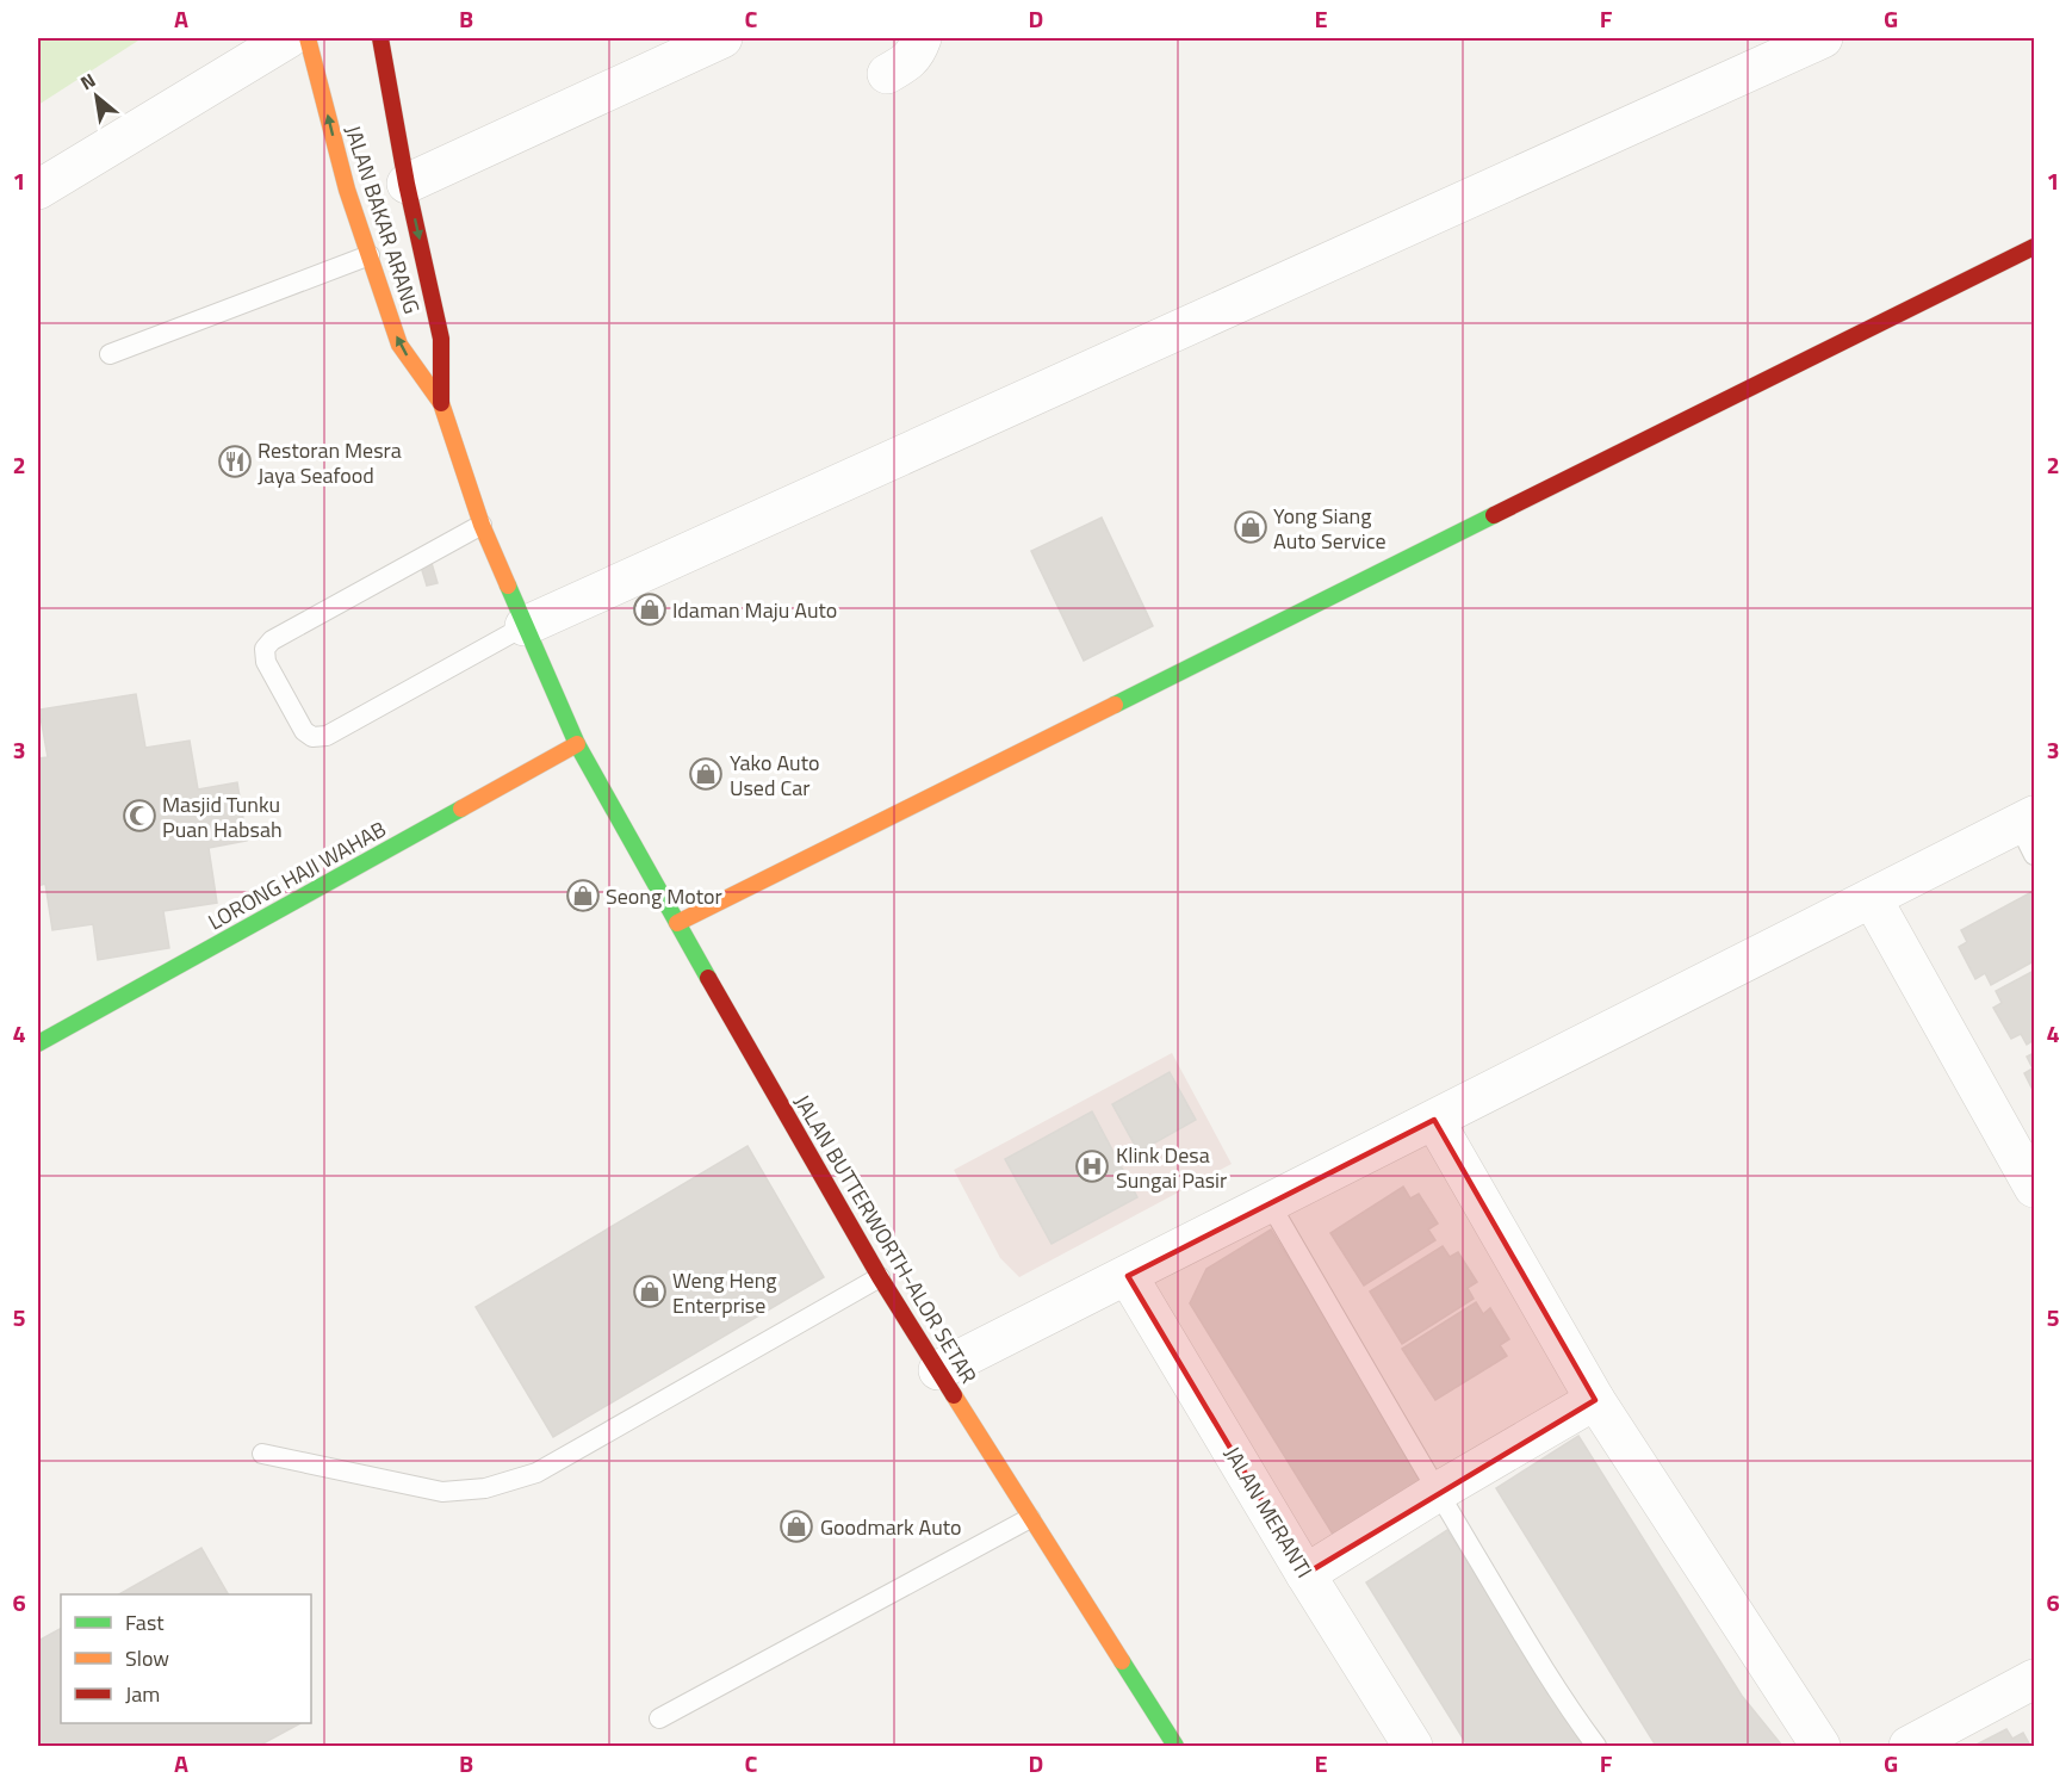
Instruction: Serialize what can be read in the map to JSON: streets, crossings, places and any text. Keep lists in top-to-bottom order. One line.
{"streets":{"main road":["JALAN BAKAR ARANG","LORONG HAJI WAHAB","JALAN BUTTERWORTH-ALOR SETAR"],"street":["JALAN MERANTI"]},"crossings":[["JALAN BAKAR ARANG","LORONG HAJI WAHAB"],["JALAN BAKAR ARANG","JALAN BUTTERWORTH-ALOR SETAR"],["LORONG HAJI WAHAB","JALAN BUTTERWORTH-ALOR SETAR"]],"places":{"restaurant":["Restoran Mesra Jaya Seafood"],"shop":["Yong Siang Auto Service","Idaman Maju Auto","Yako Auto Used Car","Seong Motor","Weng Heng Enterprise","Goodmark Auto"],"mosque":["Masjid Tunku Puan Habsah"],"hospital":["Klink Desa Sungai Pasir"]},"legend":["Fast","Slow","Jam"],"north":"top left","grid":{"columns":["A","B","C","D","E","F","G"],"rows":["1","2","3","4","5","6"]}}
